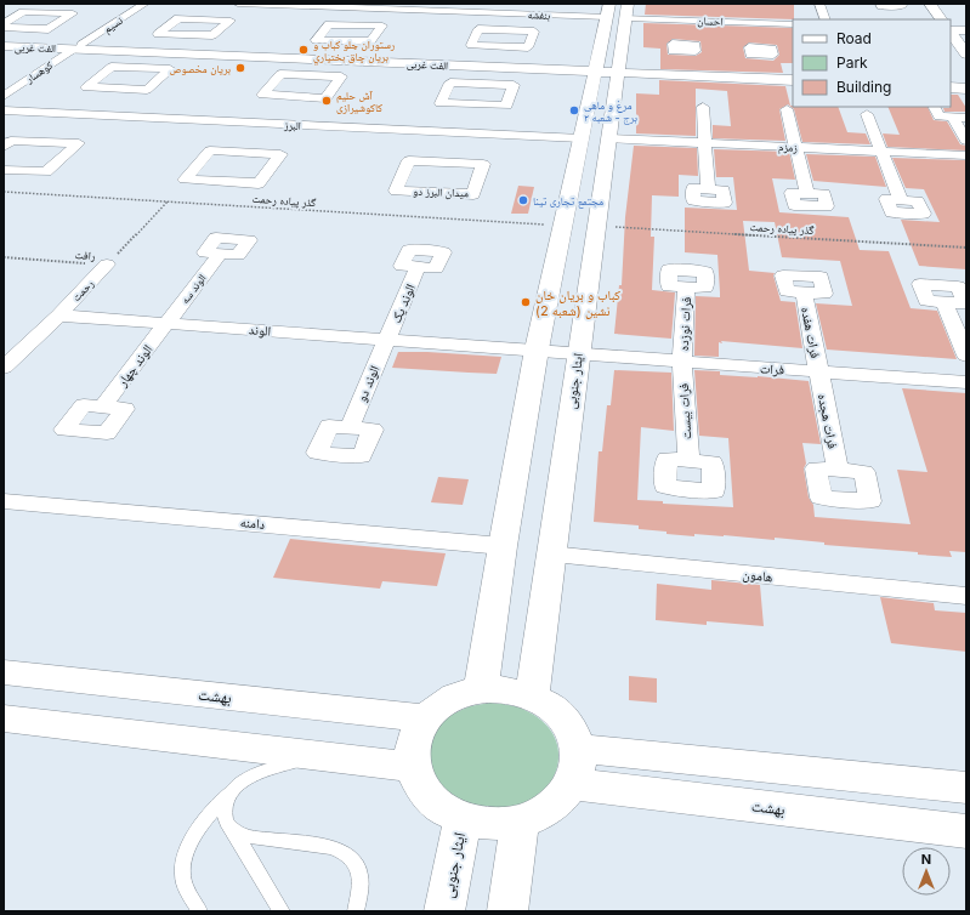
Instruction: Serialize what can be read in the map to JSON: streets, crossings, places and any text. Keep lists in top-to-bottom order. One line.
{"streets":{"main road":["الفت غربی","ایثار جنوبی","بهشت"],"street":["بنفشه","احسان","نسیم","کوهسار","البرز","زمزم","میدان البرز دو","الوند سه","رحمت","الوند یک","فرات نوزده","الوند","فرات هفده","الوند چهار","فرات","الوند دو","فرات بیست","فرات هجده","دامنه","هامون"],"path":["گذر پیاده رحمت","رافت"]},"crossings":[["نسیم","الفت غربی"],["نسیم","کوهسار"],["الفت غربی","کوهسار"],["الفت غربی","ایثار جنوبی"],["زمزم","ایثار جنوبی"],["گذر پیاده رحمت","رافت"],["گذر پیاده رحمت","ایثار جنوبی"],["رافت","رحمت"],["الوند سه","الوند"],["الوند سه","الوند چهار"],["رحمت","الوند"],["الوند یک","الوند"],["الوند یک","الوند دو"],["فرات نوزده","فرات"],["فرات نوزده","فرات بیست"],["الوند","الوند چهار"],["الوند","فرات"],["الوند","ایثار جنوبی"],["الوند","الوند دو"],["فرات هفده","فرات"],["فرات هفده","فرات هجده"],["فرات","ایثار جنوبی"],["فرات","فرات بیست"],["فرات","فرات هجده"],["ایثار جنوبی","هامون"],["ایثار جنوبی","بهشت"]],"places":["رستوران چلو كباب و بريان چاق بختياري","بریان مخصوص","آش حلیم کاکوشیرازی","مرغ و ماهی برج - شعبه ۲","مجتمع تجاری تینا","کباب و بریان خان نشین (شعبه 2)"],"legend":["Road","Park","Building"],"north":"top"}
